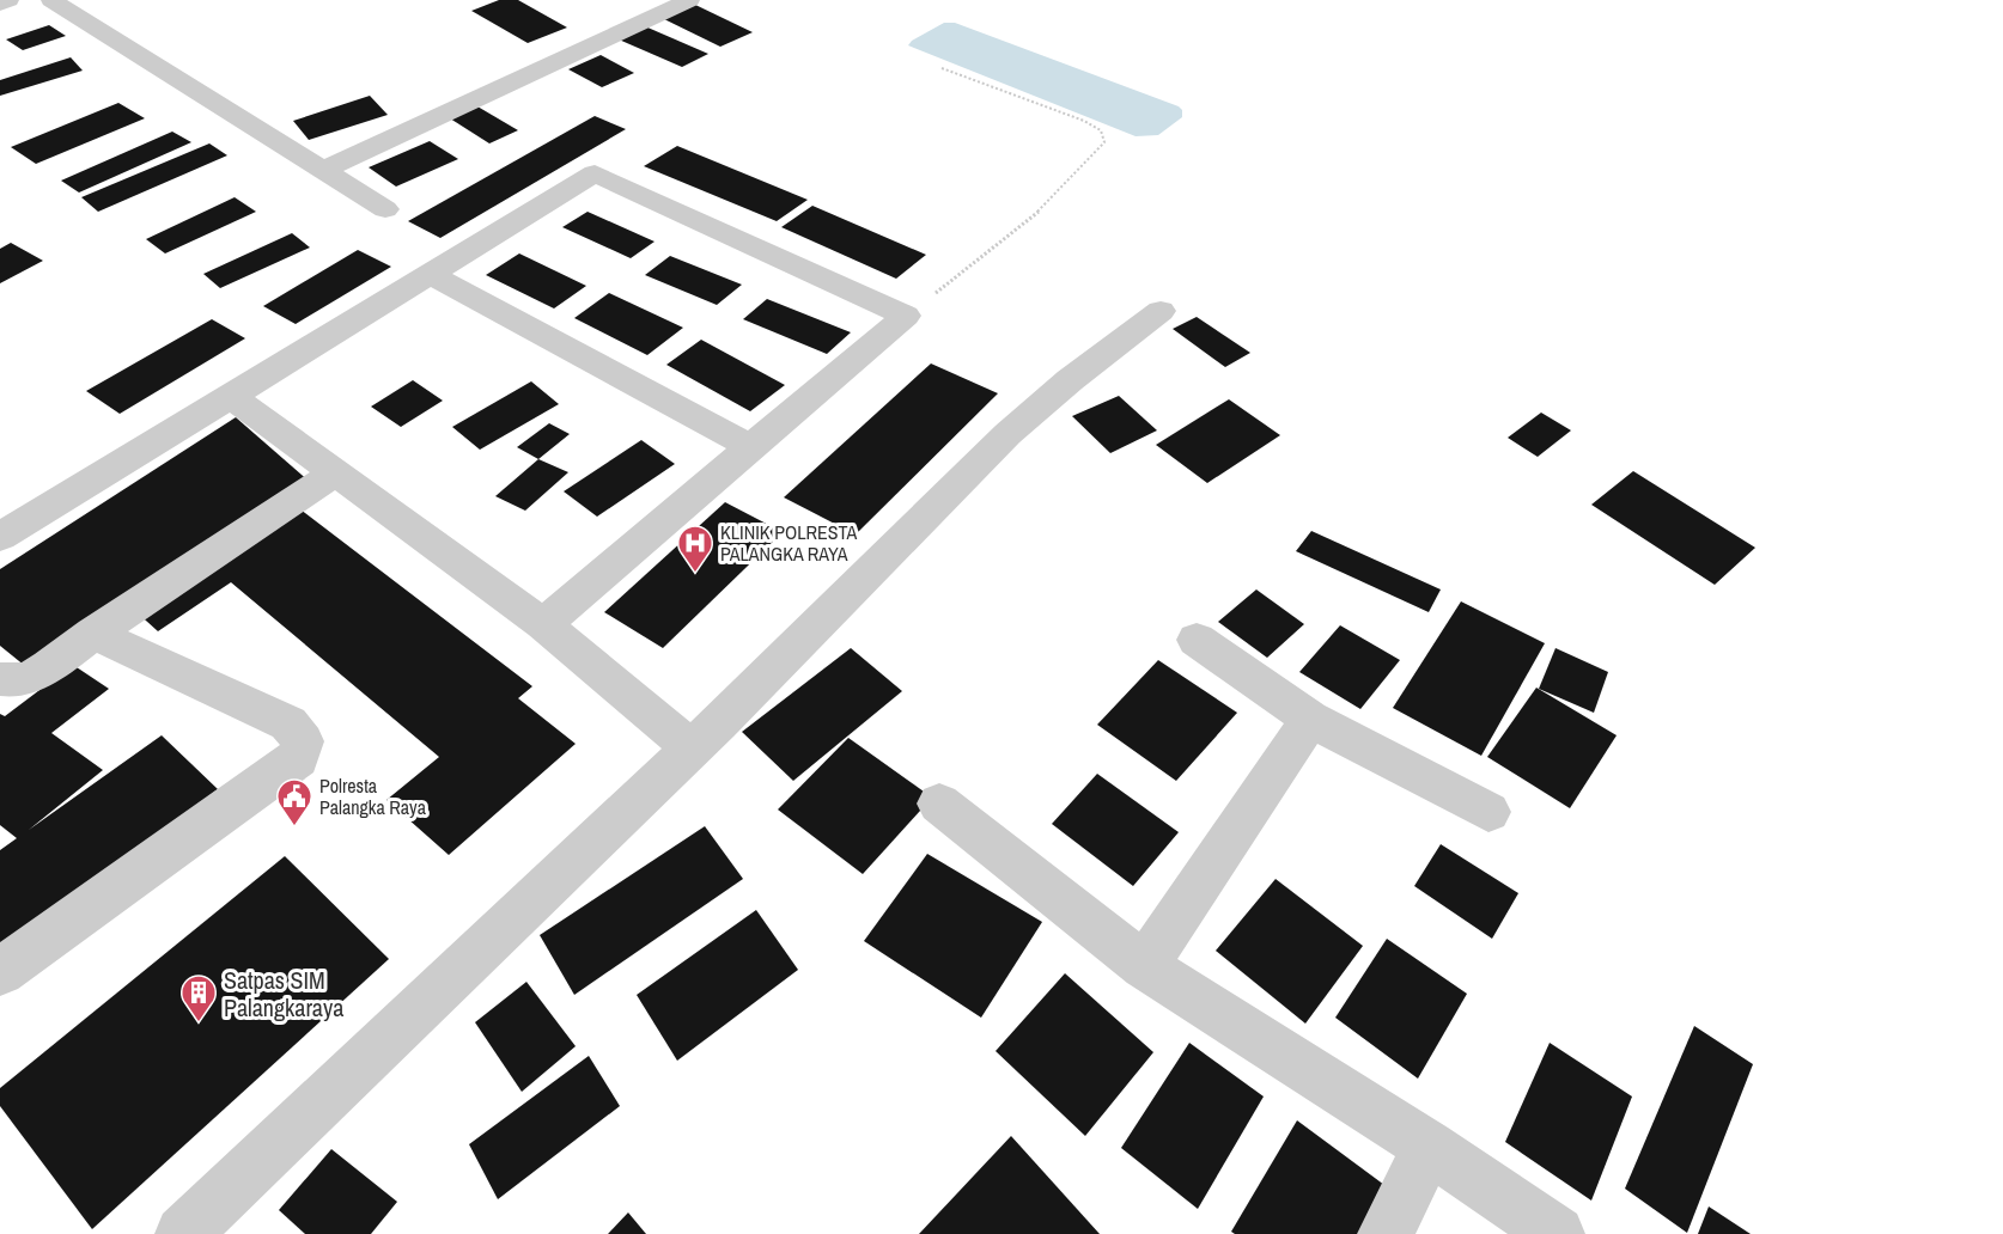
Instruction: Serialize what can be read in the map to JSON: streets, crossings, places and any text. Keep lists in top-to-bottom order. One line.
{"places":{"hospital":["KLINIK POLRESTA PALANGKA RAYA"],"public building":["Polresta Palangka Raya"],"building":["Satpas SIM Palangkaraya"]}}
